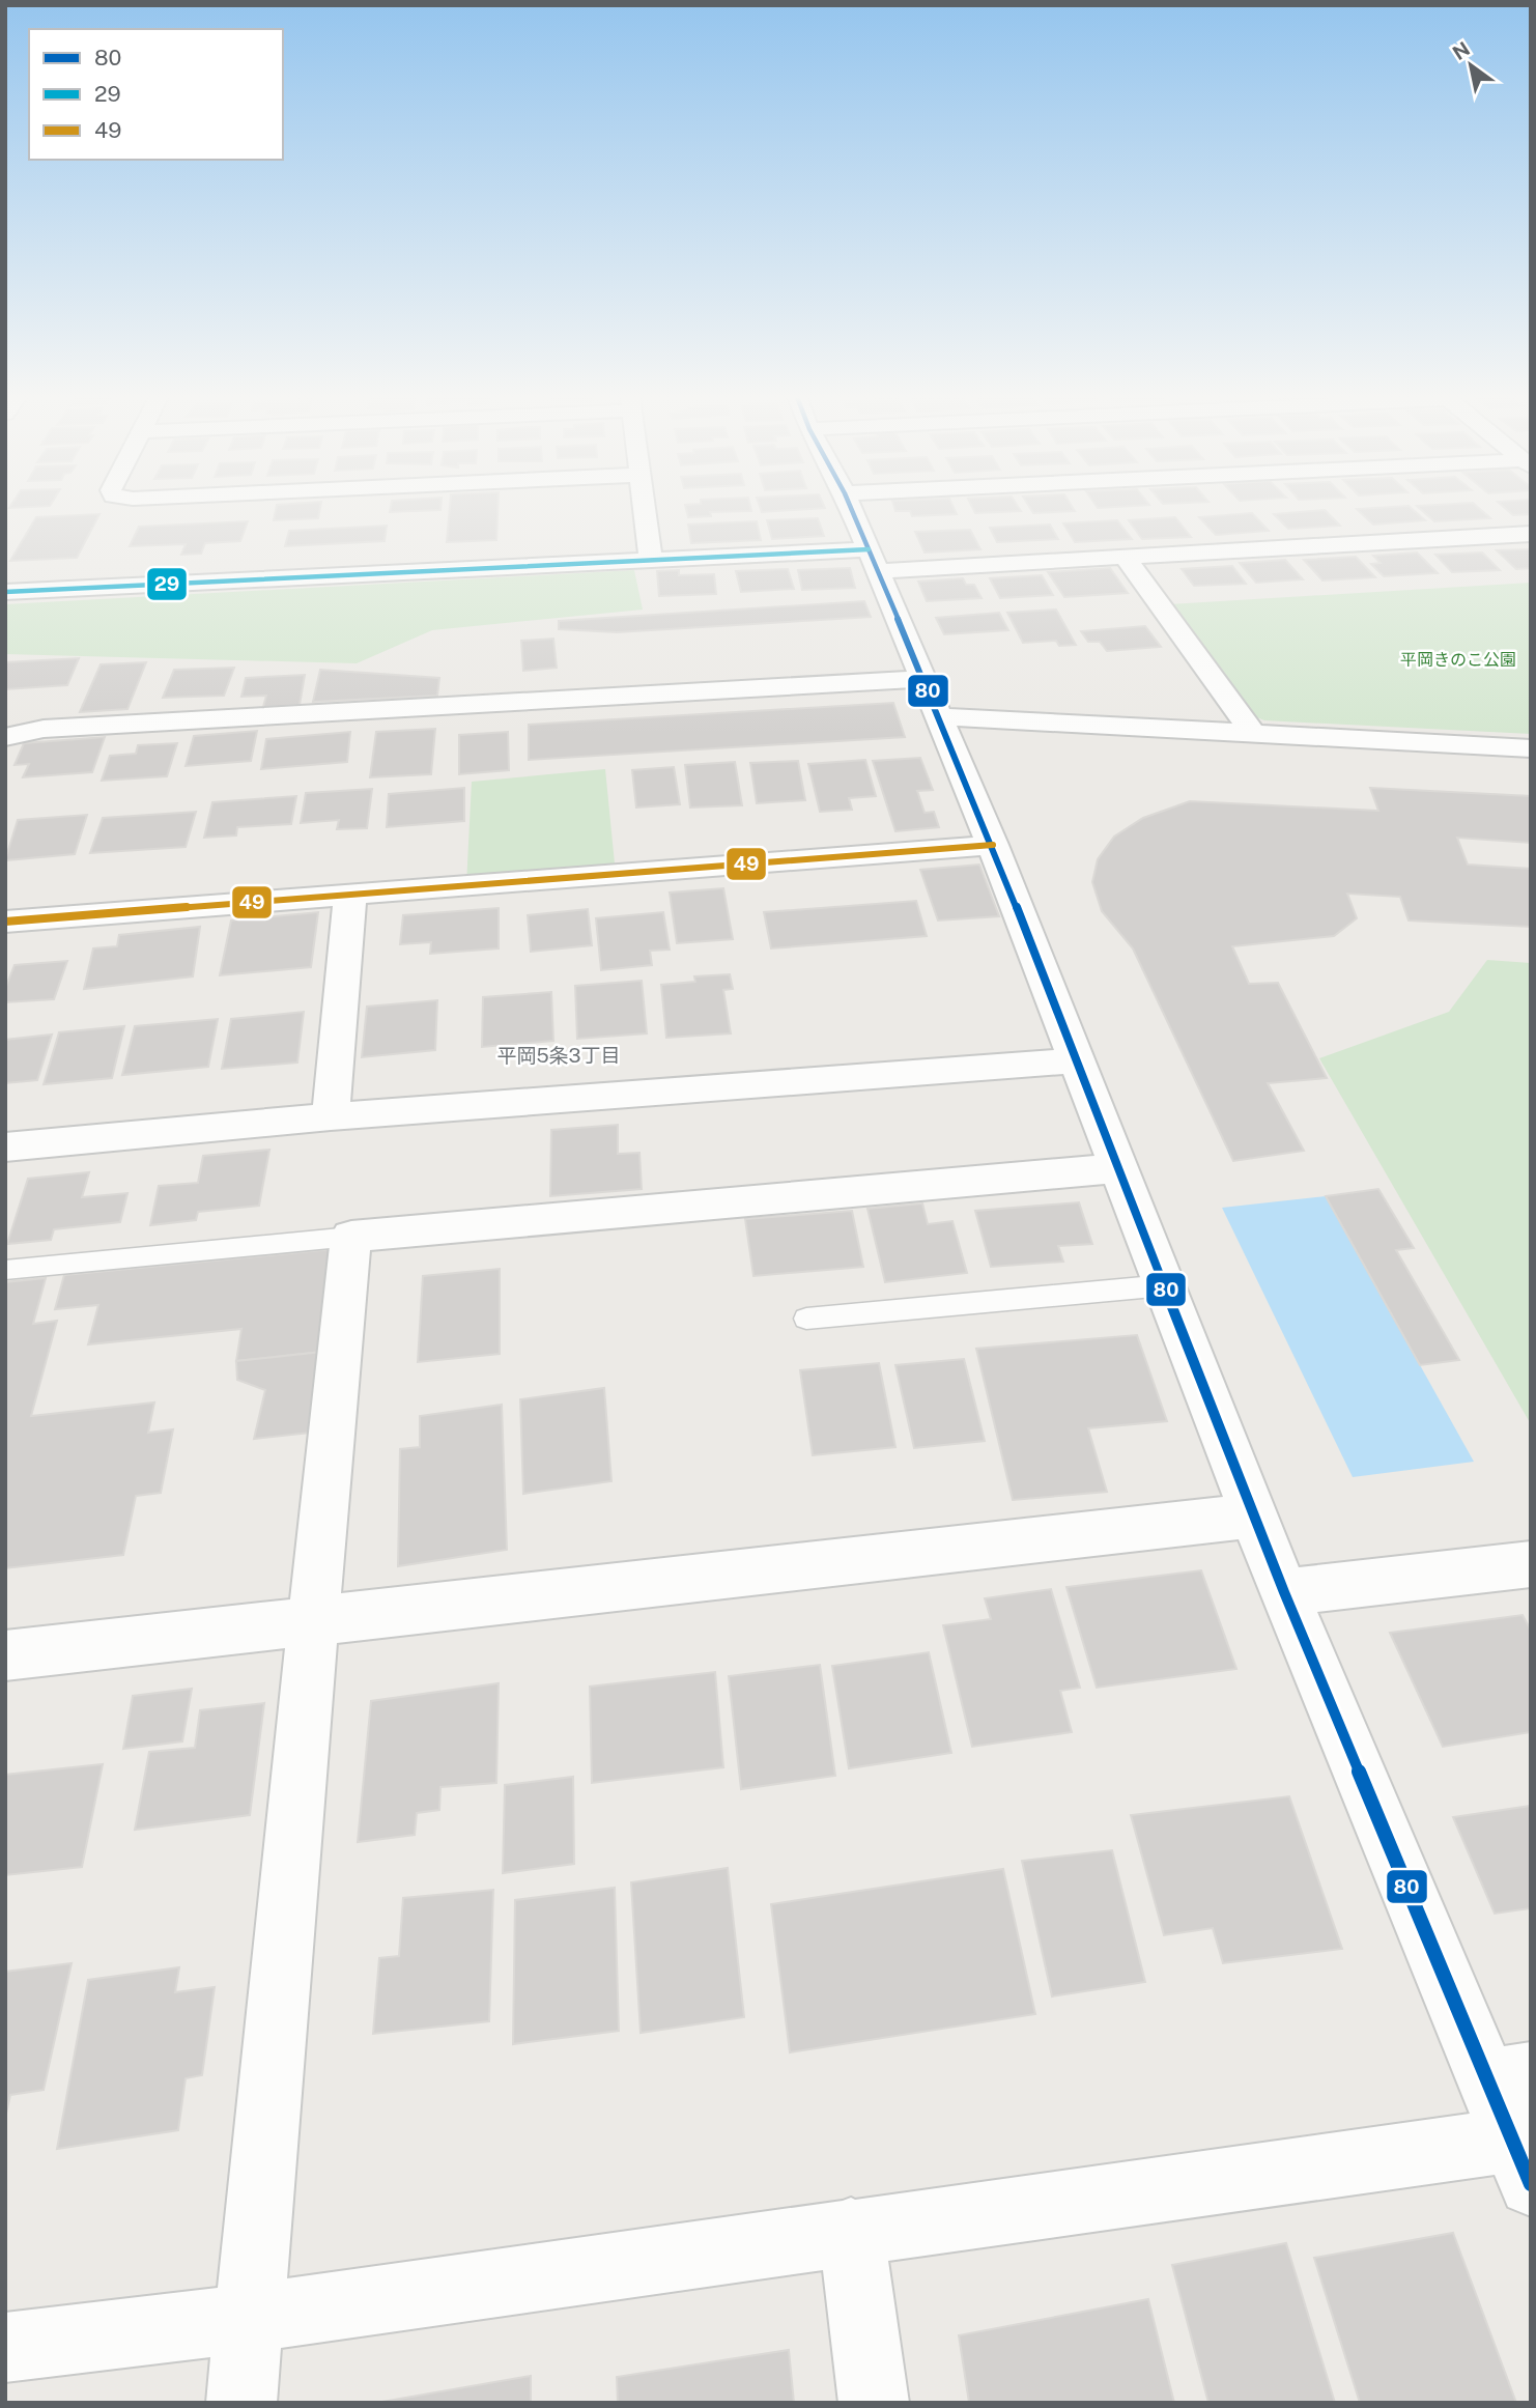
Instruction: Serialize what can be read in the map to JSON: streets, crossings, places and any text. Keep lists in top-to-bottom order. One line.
{"districts":["平岡5条3丁目"],"parks":["平岡きのこ公園"],"lines":["transit line 80","transit line 29","transit line 49"],"legend":["80","29","49"],"north":"top left"}
